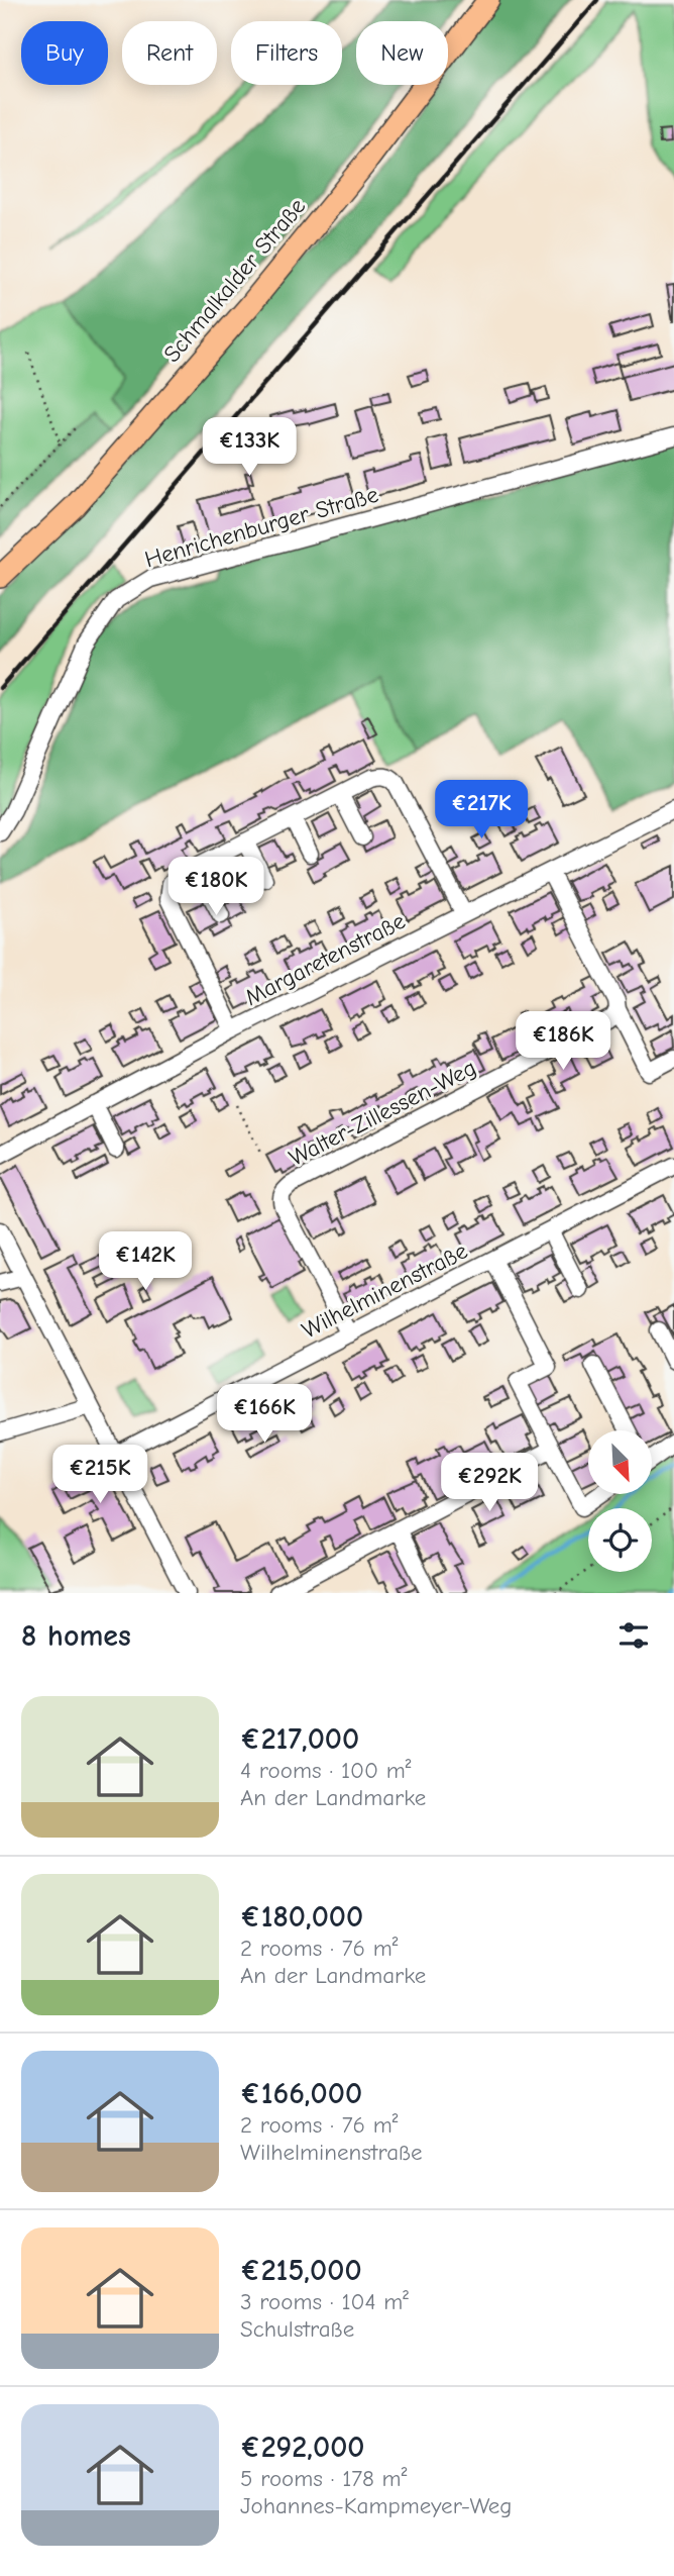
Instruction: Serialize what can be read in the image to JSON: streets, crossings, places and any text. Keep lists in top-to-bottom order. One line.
{"streets":{"main road":["Schmalkalder Straße"],"street":["Henrichenburger Straße","Margaretenstraße","Walter-Zillessen-Weg","Wilhelminenstraße"]},"crossings":[["Walter-Zillessen-Weg","Wilhelminenstraße"]],"north":"bottom right","page":{"chip":["Buy","Rent","Filters","New"],"price":["€133K","€217K","€180K","€186K","€142K","€166K","€215K","€292K"],"heading":"8 homes","list":[{"name":"€217,000","note":"4 rooms · 100 m² · An der Landmarke"},{"name":"€180,000","note":"2 rooms · 76 m² · An der Landmarke"},{"name":"€166,000","note":"2 rooms · 76 m² · Wilhelminenstraße"},{"name":"€215,000","note":"3 rooms · 104 m² · Schulstraße"},{"name":"€292,000","note":"5 rooms · 178 m² · Johannes-Kampmeyer-Weg"}]}}
